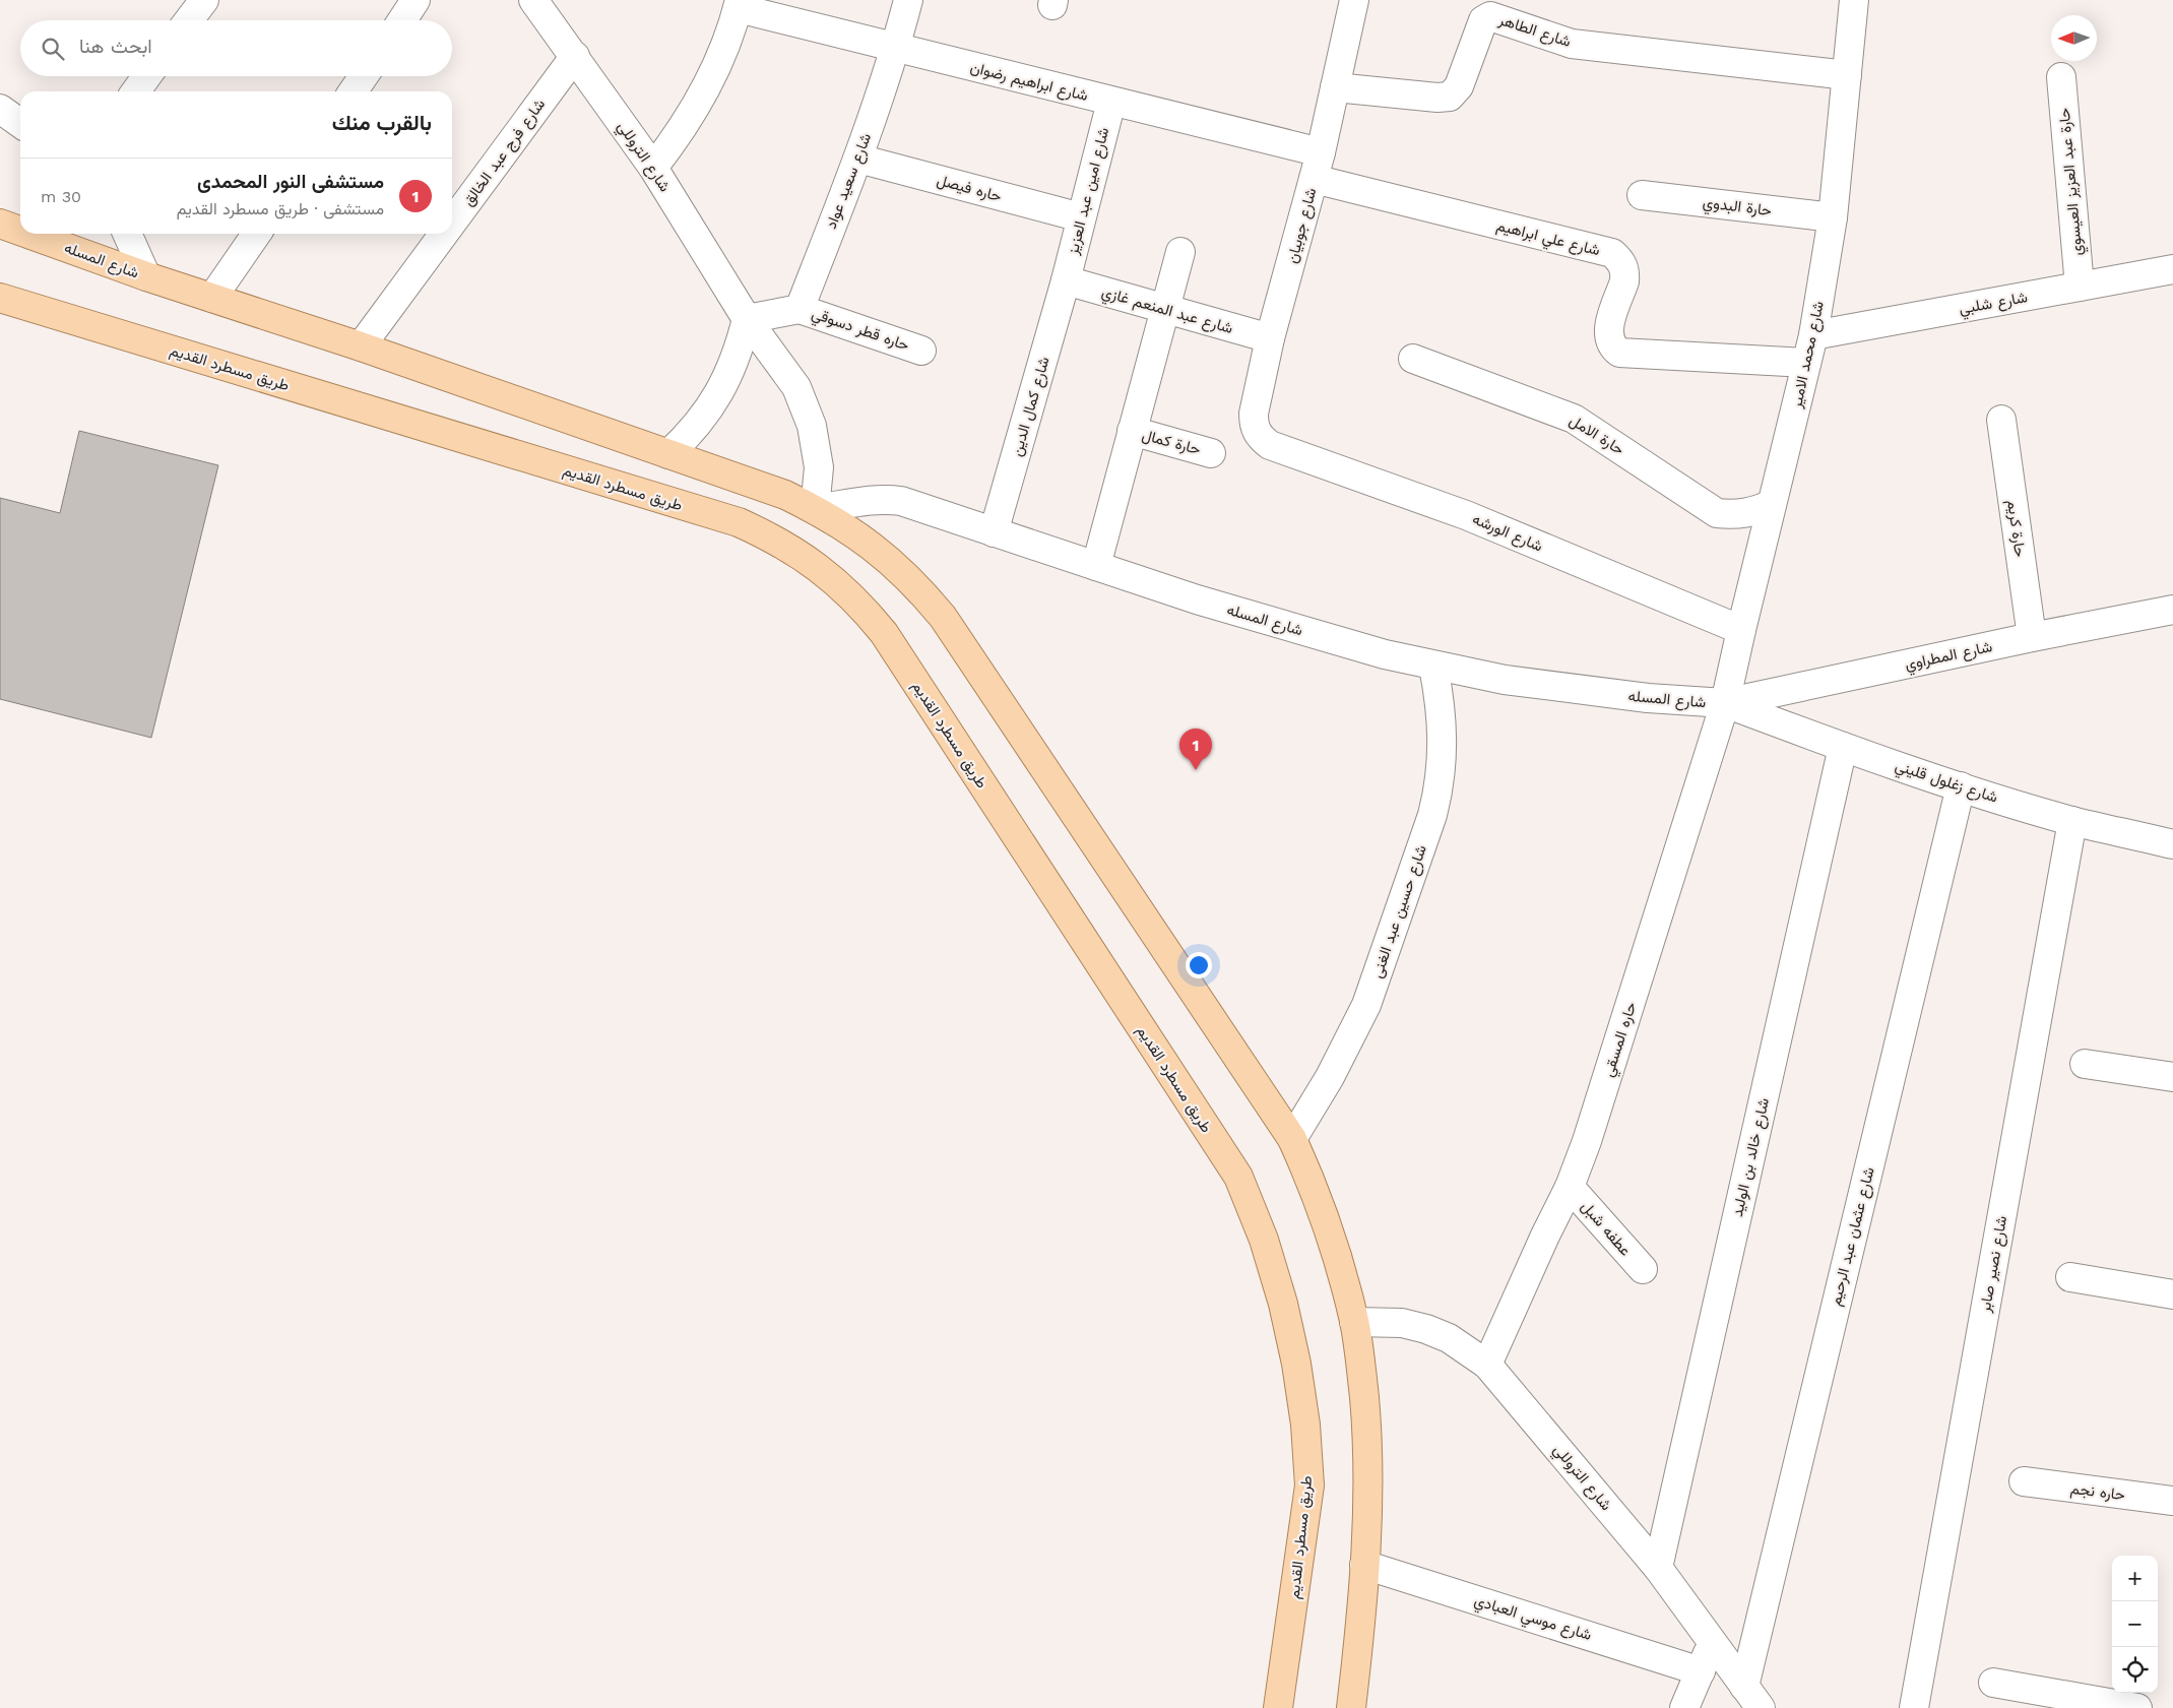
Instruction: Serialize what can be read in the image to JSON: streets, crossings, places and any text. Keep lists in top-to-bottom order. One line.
{"streets":{"main road":["شارع المسله","طريق مسطرد القديم"],"street":["شارع الطاهر","شارع ابراهيم رضوان","شارع فرج عبد الخالق","شارع التروللي","شارع سعيد عواد","حارة عبد العزيز العيسوي","حاره فيصل","شارع امين عبد العزيز","حارة البدوي","شارع جوبيان","شارع علي ابراهيم","شارع شلبي","شارع عبد المنعم غازي","حاره قطر دسوقي","شارع محمد الامير","شارع كمال الدين","حارة الامل","حارة كمال","حارة كريم","شارع الورشه","شارع المطراوي","شارع زغلول قليني","شارع حسين عبد الغنى","حاره المسقي","شارع خالد بن الوليد","عطفه شبل","شارع عثمان عبد الرحيم","شارع نصير صابر","حاره نجم","شارع موسي العبادي"]},"crossings":[["شارع الطاهر","شارع جوبيان"],["شارع الطاهر","شارع محمد الامير"],["شارع ابراهيم رضوان","شارع سعيد عواد"],["شارع ابراهيم رضوان","شارع امين عبد العزيز"],["شارع ابراهيم رضوان","شارع جوبيان"],["شارع ابراهيم رضوان","شارع علي ابراهيم"],["شارع فرج عبد الخالق","شارع التروللي"],["شارع التروللي","شارع المسله"],["شارع التروللي","حاره المسقي"],["شارع التروللي","شارع خالد بن الوليد"],["شارع التروللي","شارع عثمان عبد الرحيم"],["شارع سعيد عواد","حاره فيصل"],["شارع سعيد عواد","حاره قطر دسوقي"],["حارة عبد العزيز العيسوي","شارع شلبي"],["حاره فيصل","شارع امين عبد العزيز"],["شارع امين عبد العزيز","شارع عبد المنعم غازي"],["شارع امين عبد العزيز","شارع كمال الدين"],["حارة البدوي","شارع محمد الامير"],["شارع جوبيان","شارع علي ابراهيم"],["شارع جوبيان","شارع عبد المنعم غازي"],["شارع جوبيان","شارع الورشه"],["شارع علي ابراهيم","شارع محمد الامير"],["شارع المسله","شارع محمد الامير"],["شارع المسله","شارع كمال الدين"],["شارع المسله","شارع المطراوي"],["شارع المسله","شارع زغلول قليني"],["شارع المسله","شارع حسين عبد الغنى"],["شارع المسله","حاره المسقي"],["شارع شلبي","شارع محمد الامير"],["شارع عبد المنعم غازي","شارع كمال الدين"],["شارع محمد الامير","حارة الامل"],["شارع محمد الامير","شارع الورشه"],["شارع محمد الامير","شارع المطراوي"],["شارع محمد الامير","شارع زغلول قليني"],["شارع محمد الامير","حاره المسقي"],["حارة كريم","شارع المطراوي"],["شارع المطراوي","شارع زغلول قليني"],["شارع المطراوي","حاره المسقي"],["شارع زغلول قليني","حاره المسقي"],["شارع زغلول قليني","شارع خالد بن الوليد"],["شارع زغلول قليني","شارع عثمان عبد الرحيم"],["شارع زغلول قليني","شارع نصير صابر"],["حاره المسقي","عطفه شبل"]],"north":"left","page":{"search":"ابحث هنا","heading":"بالقرب منك","list":[{"mark":"1","name":"مستشفى النور المحمدى","note":"مستشفى · طريق مسطرد القديم","value":"30 m"}],"pins":"1","map_buttons":["+","−"]}}
